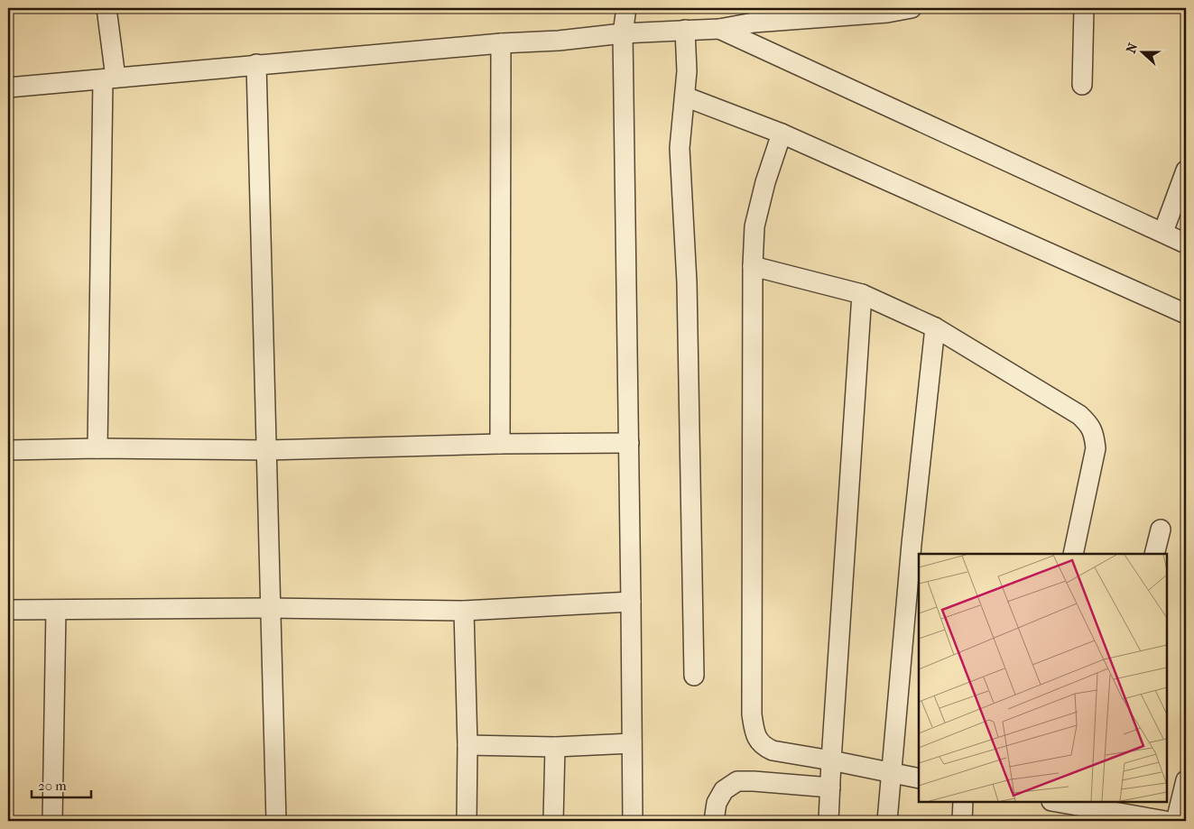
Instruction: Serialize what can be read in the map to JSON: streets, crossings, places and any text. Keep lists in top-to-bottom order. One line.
{"scale_bar":"20 m","north":"left"}
